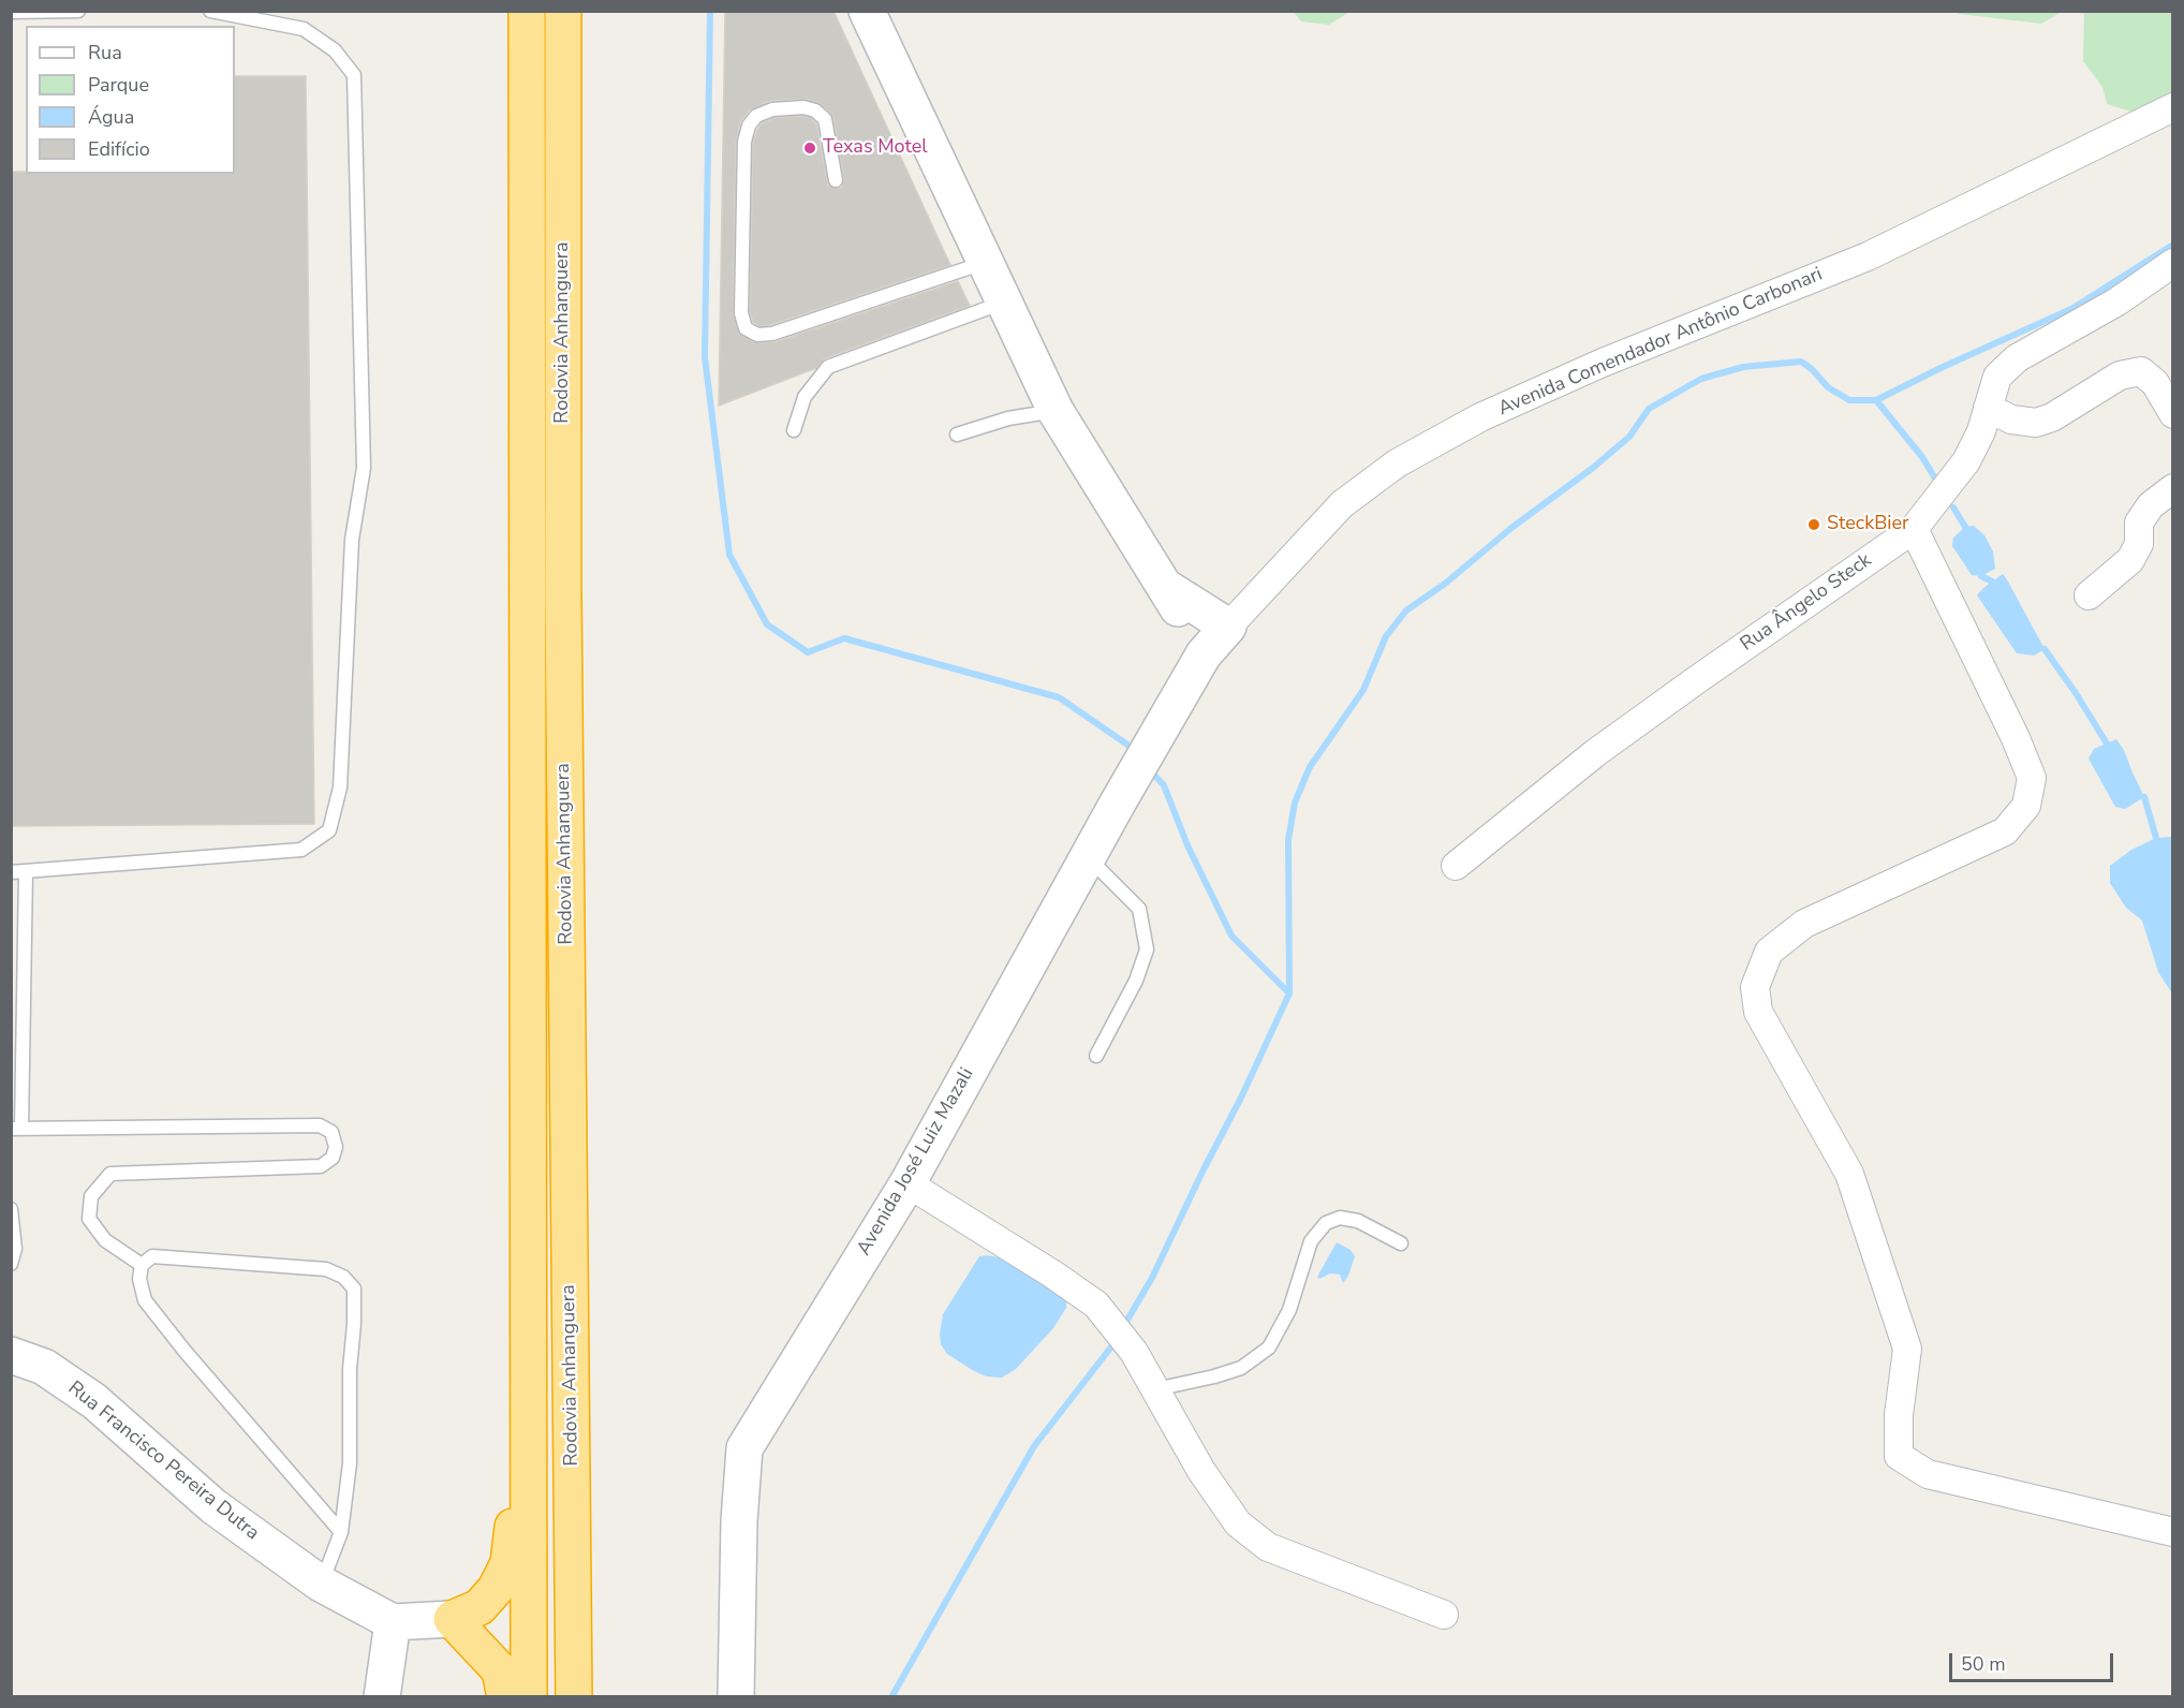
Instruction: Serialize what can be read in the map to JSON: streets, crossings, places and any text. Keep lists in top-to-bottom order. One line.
{"streets":{"highway":["Rodovia Anhanguera"],"main road":["Avenida Comendador Antônio Carbonari","Avenida José Luiz Mazali","Rua Francisco Pereira Dutra"],"street":["Rua Ângelo Steck"]},"crossings":[["Avenida Comendador Antônio Carbonari","Avenida José Luiz Mazali"]],"places":["Texas Motel","SteckBier"],"legend":["Rua","Parque","Água","Edifício"],"scale_bar":"50 m"}
